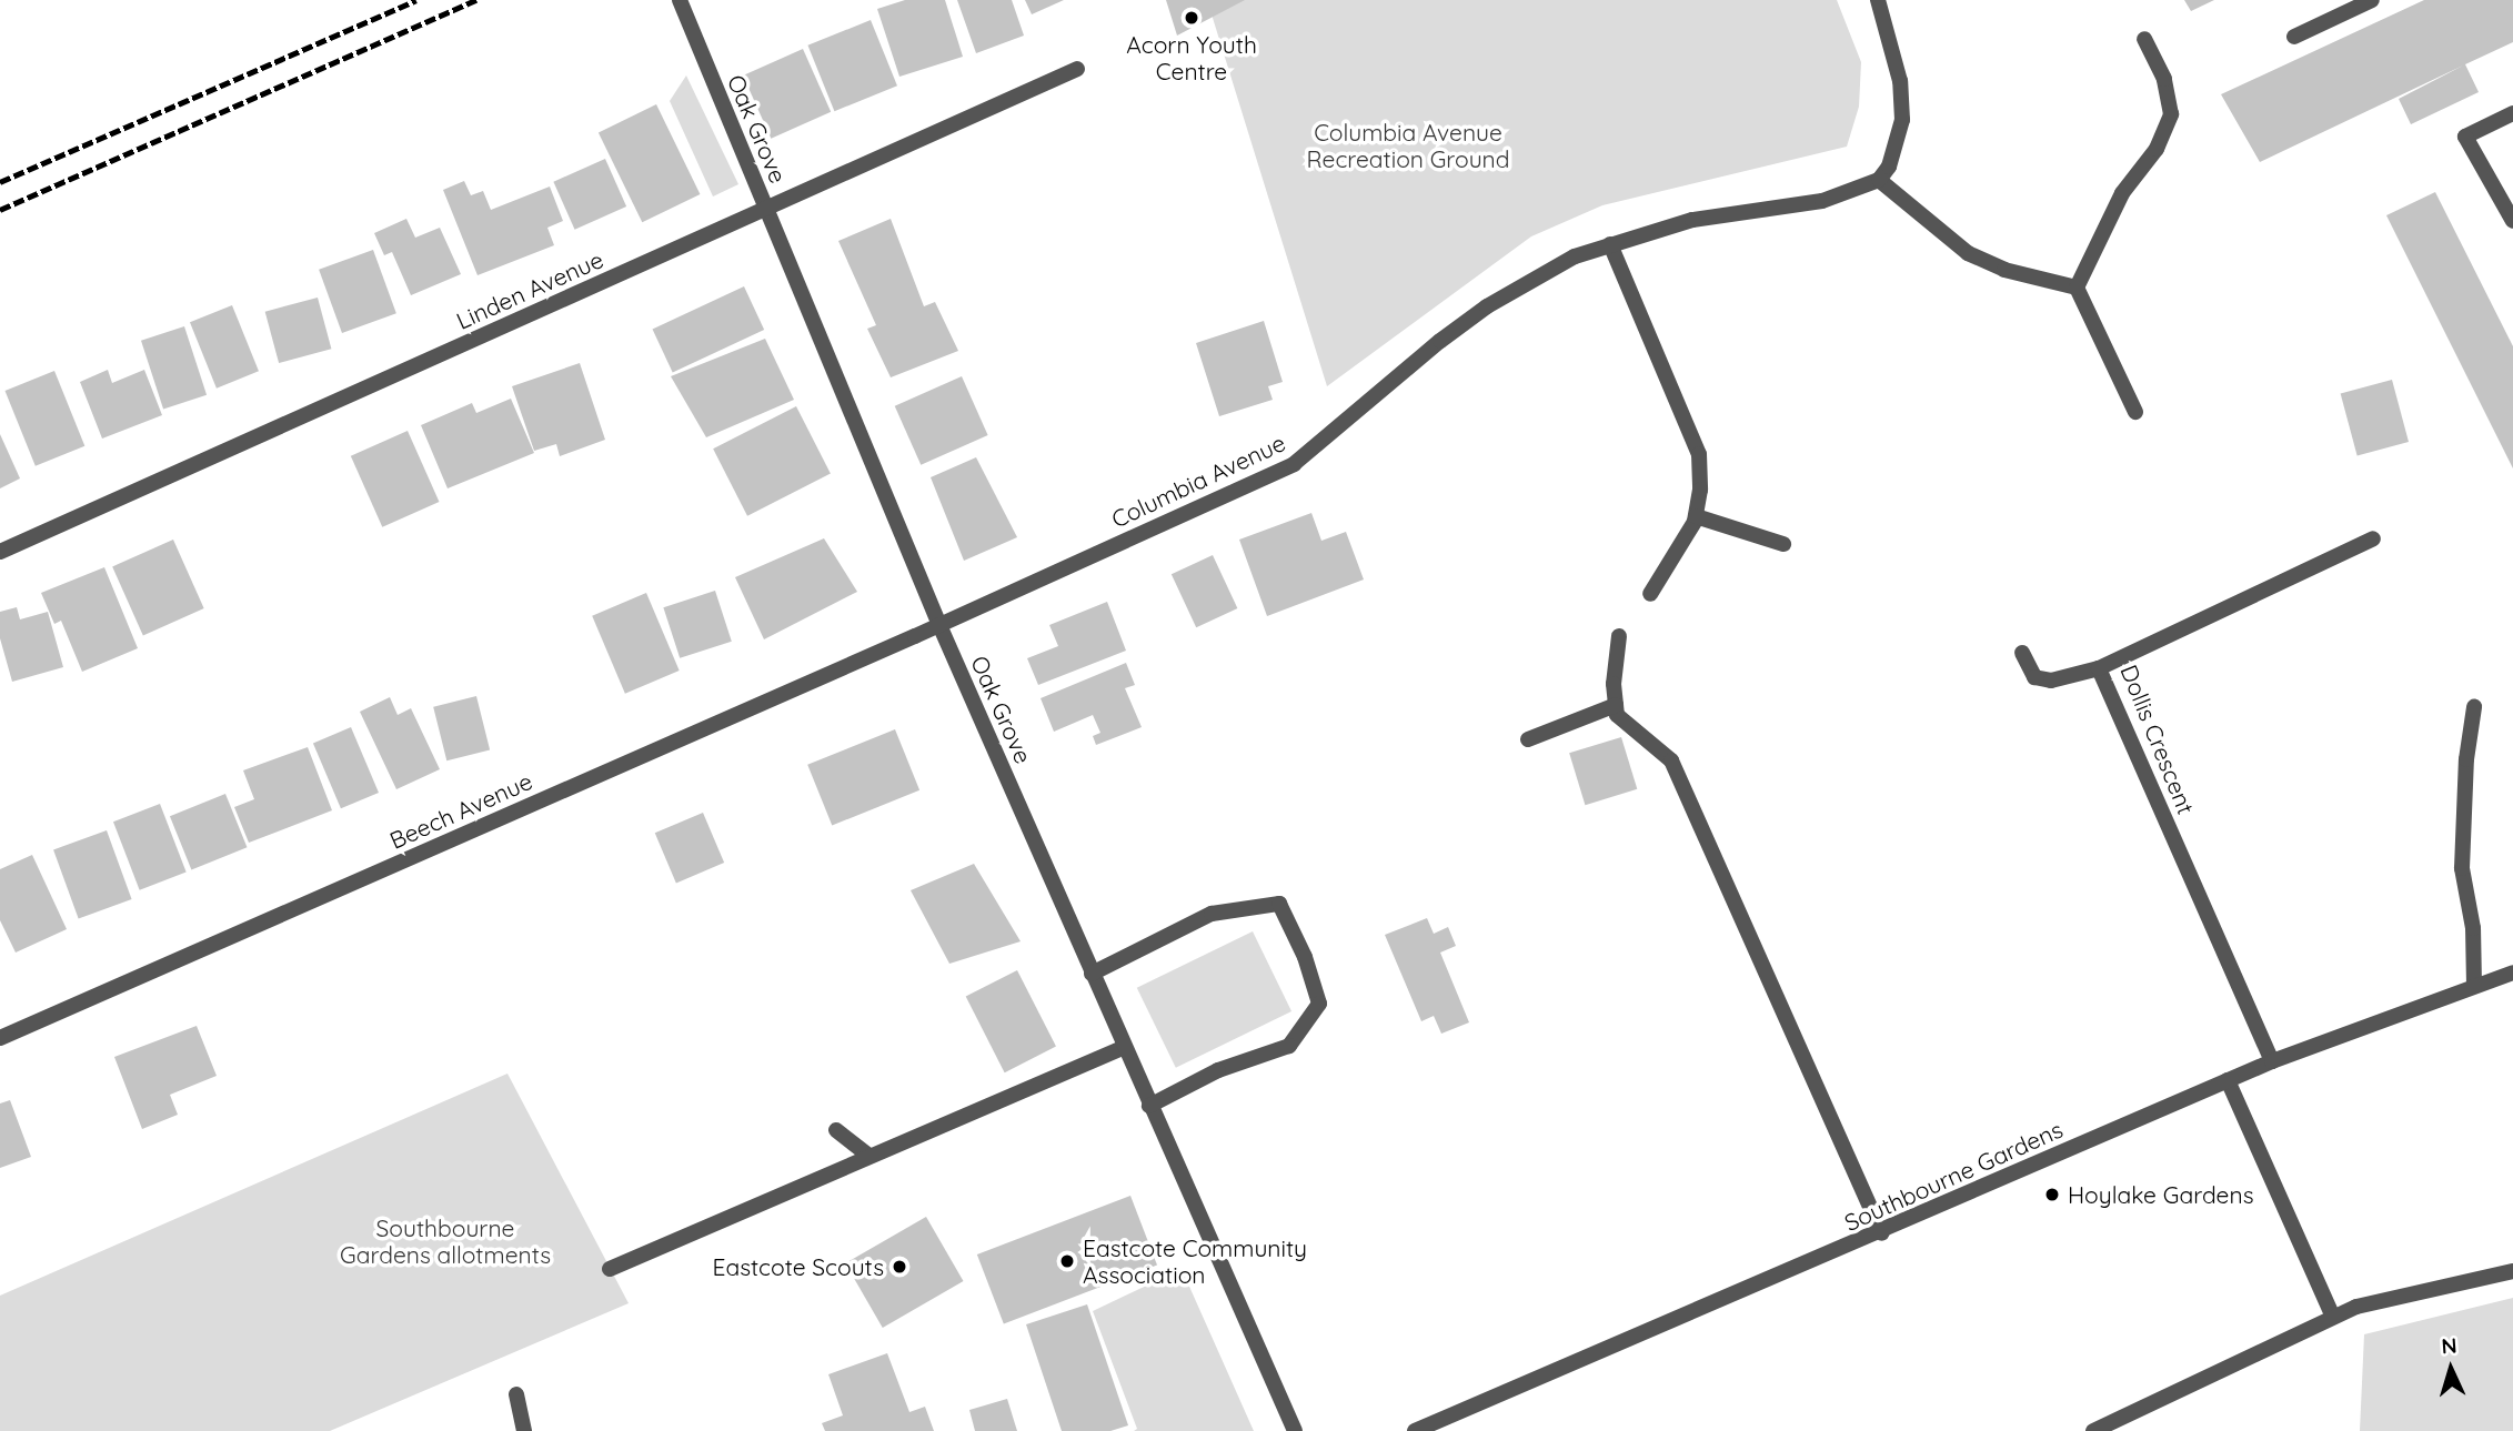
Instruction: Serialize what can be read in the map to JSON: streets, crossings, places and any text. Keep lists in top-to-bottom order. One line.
{"streets":{"street":["Oak Grove","Linden Avenue","Columbia Avenue","Dollis Crescent","Beech Avenue","Southbourne Gardens"]},"crossings":[["Oak Grove","Linden Avenue"],["Oak Grove","Columbia Avenue"],["Oak Grove","Beech Avenue"],["Columbia Avenue","Beech Avenue"],["Dollis Crescent","Southbourne Gardens"]],"parks":["Columbia Avenue Recreation Ground","Southbourne Gardens allotments"],"places":["Acorn Youth Centre","Hoylake Gardens","Eastcote Community Association","Eastcote Scouts"],"north":"top"}
